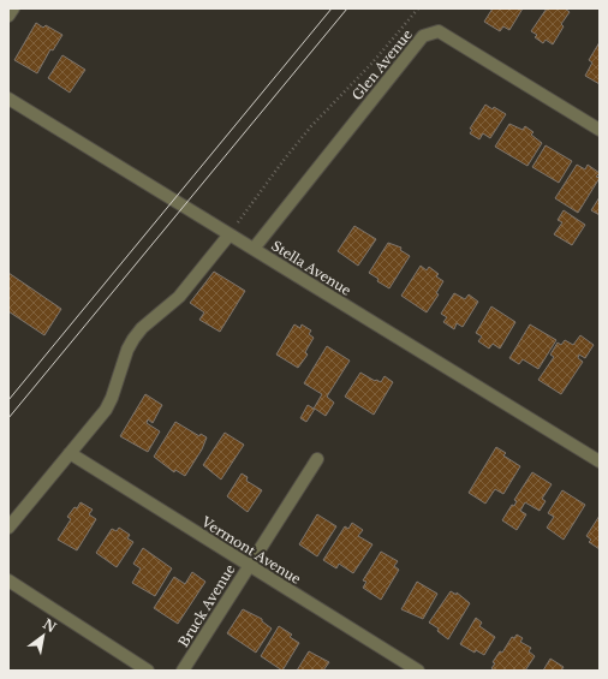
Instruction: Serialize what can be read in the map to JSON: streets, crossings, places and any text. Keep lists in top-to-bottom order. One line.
{"streets":{"street":["Glen Avenue","Stella Avenue","Vermont Avenue","Bruck Avenue"]},"crossings":[["Glen Avenue","Stella Avenue"],["Vermont Avenue","Bruck Avenue"]],"north":"top right"}
